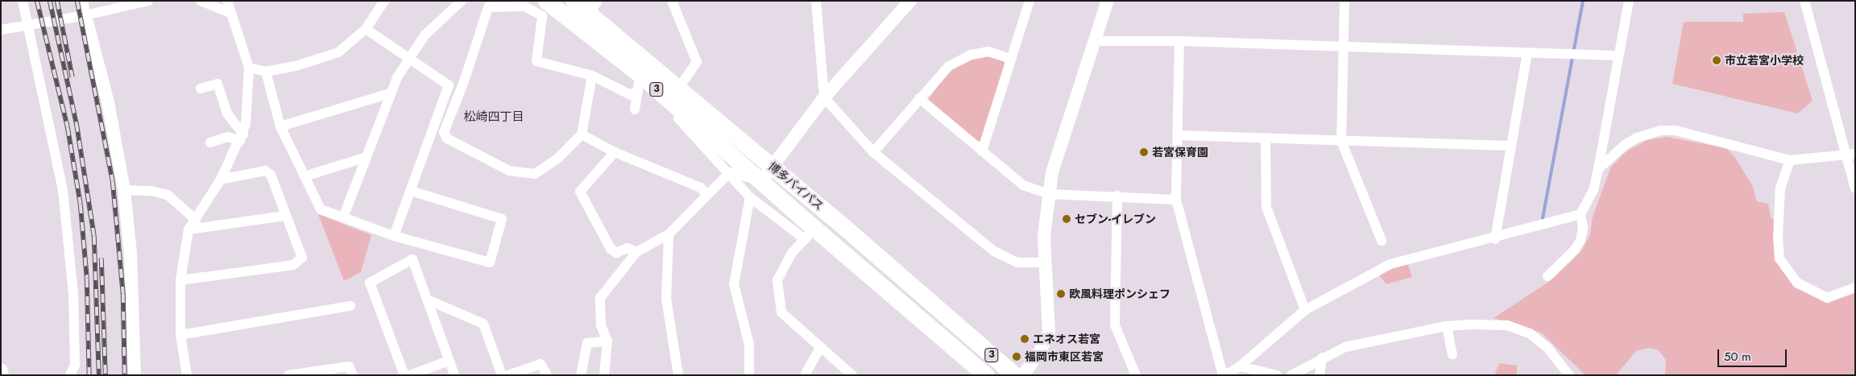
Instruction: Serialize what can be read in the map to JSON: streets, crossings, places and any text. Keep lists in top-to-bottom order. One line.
{"streets":{"highway":["3","博多バイパス"]},"districts":["松崎四丁目"],"places":["市立若宮小学校","若宮保育園","セブン-イレブン","欧風料理ポンシェフ","エネオス若宮","福岡市東区若宮"],"scale_bar":"50 m"}
